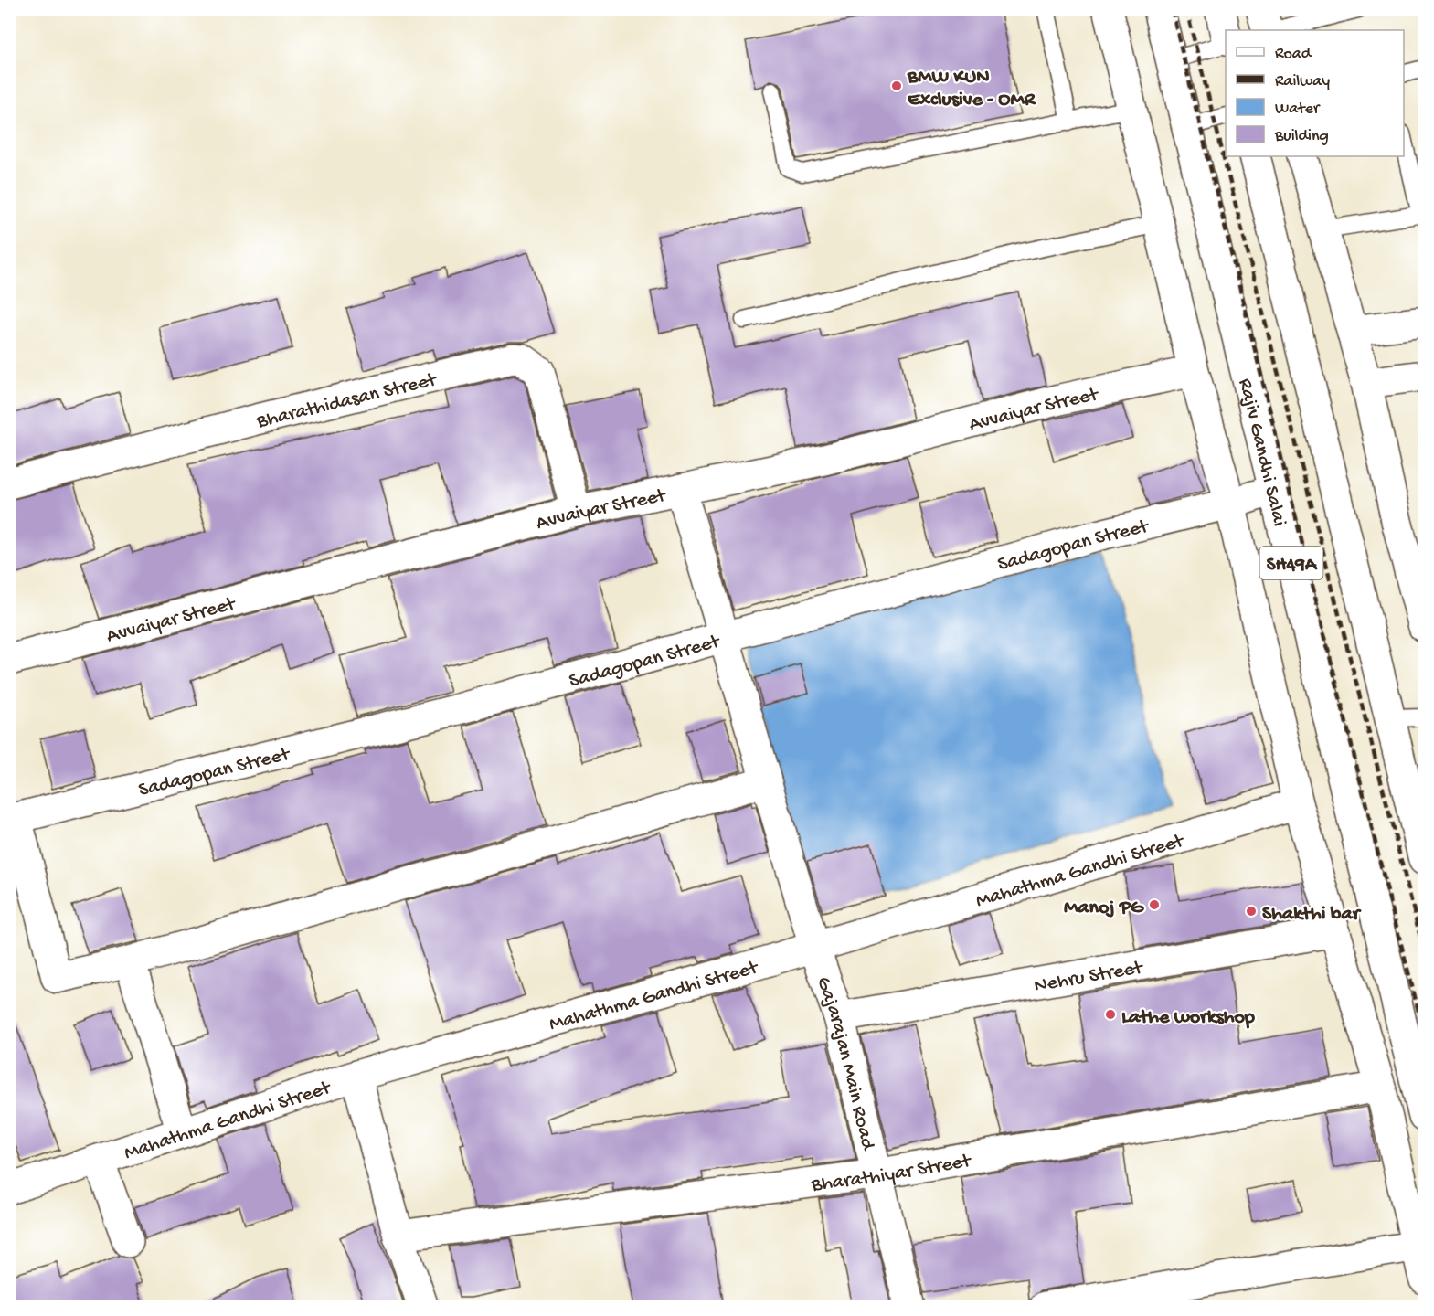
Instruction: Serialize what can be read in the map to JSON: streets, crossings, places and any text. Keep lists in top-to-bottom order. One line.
{"streets":{"street":["Bharathidasan Street","Avvaiyar Street","Rajiv Gandhi Salai","Sadagopan Street","SH49A","Mahathma Gandhi Street","Nehru Street","Gajarajan Main Road","Bharathiyar Street"]},"crossings":[["Bharathidasan Street","Avvaiyar Street"],["Avvaiyar Street","Gajarajan Main Road"],["Rajiv Gandhi Salai","Sadagopan Street"],["Sadagopan Street","Gajarajan Main Road"],["Mahathma Gandhi Street","Gajarajan Main Road"],["Nehru Street","Gajarajan Main Road"],["Gajarajan Main Road","Bharathiyar Street"]],"places":["BMW KUN Exclusive - OMR","Manoj PG","Shakthi bar","Lathe workshop"],"legend":["Road","Railway","Water","Building"]}
